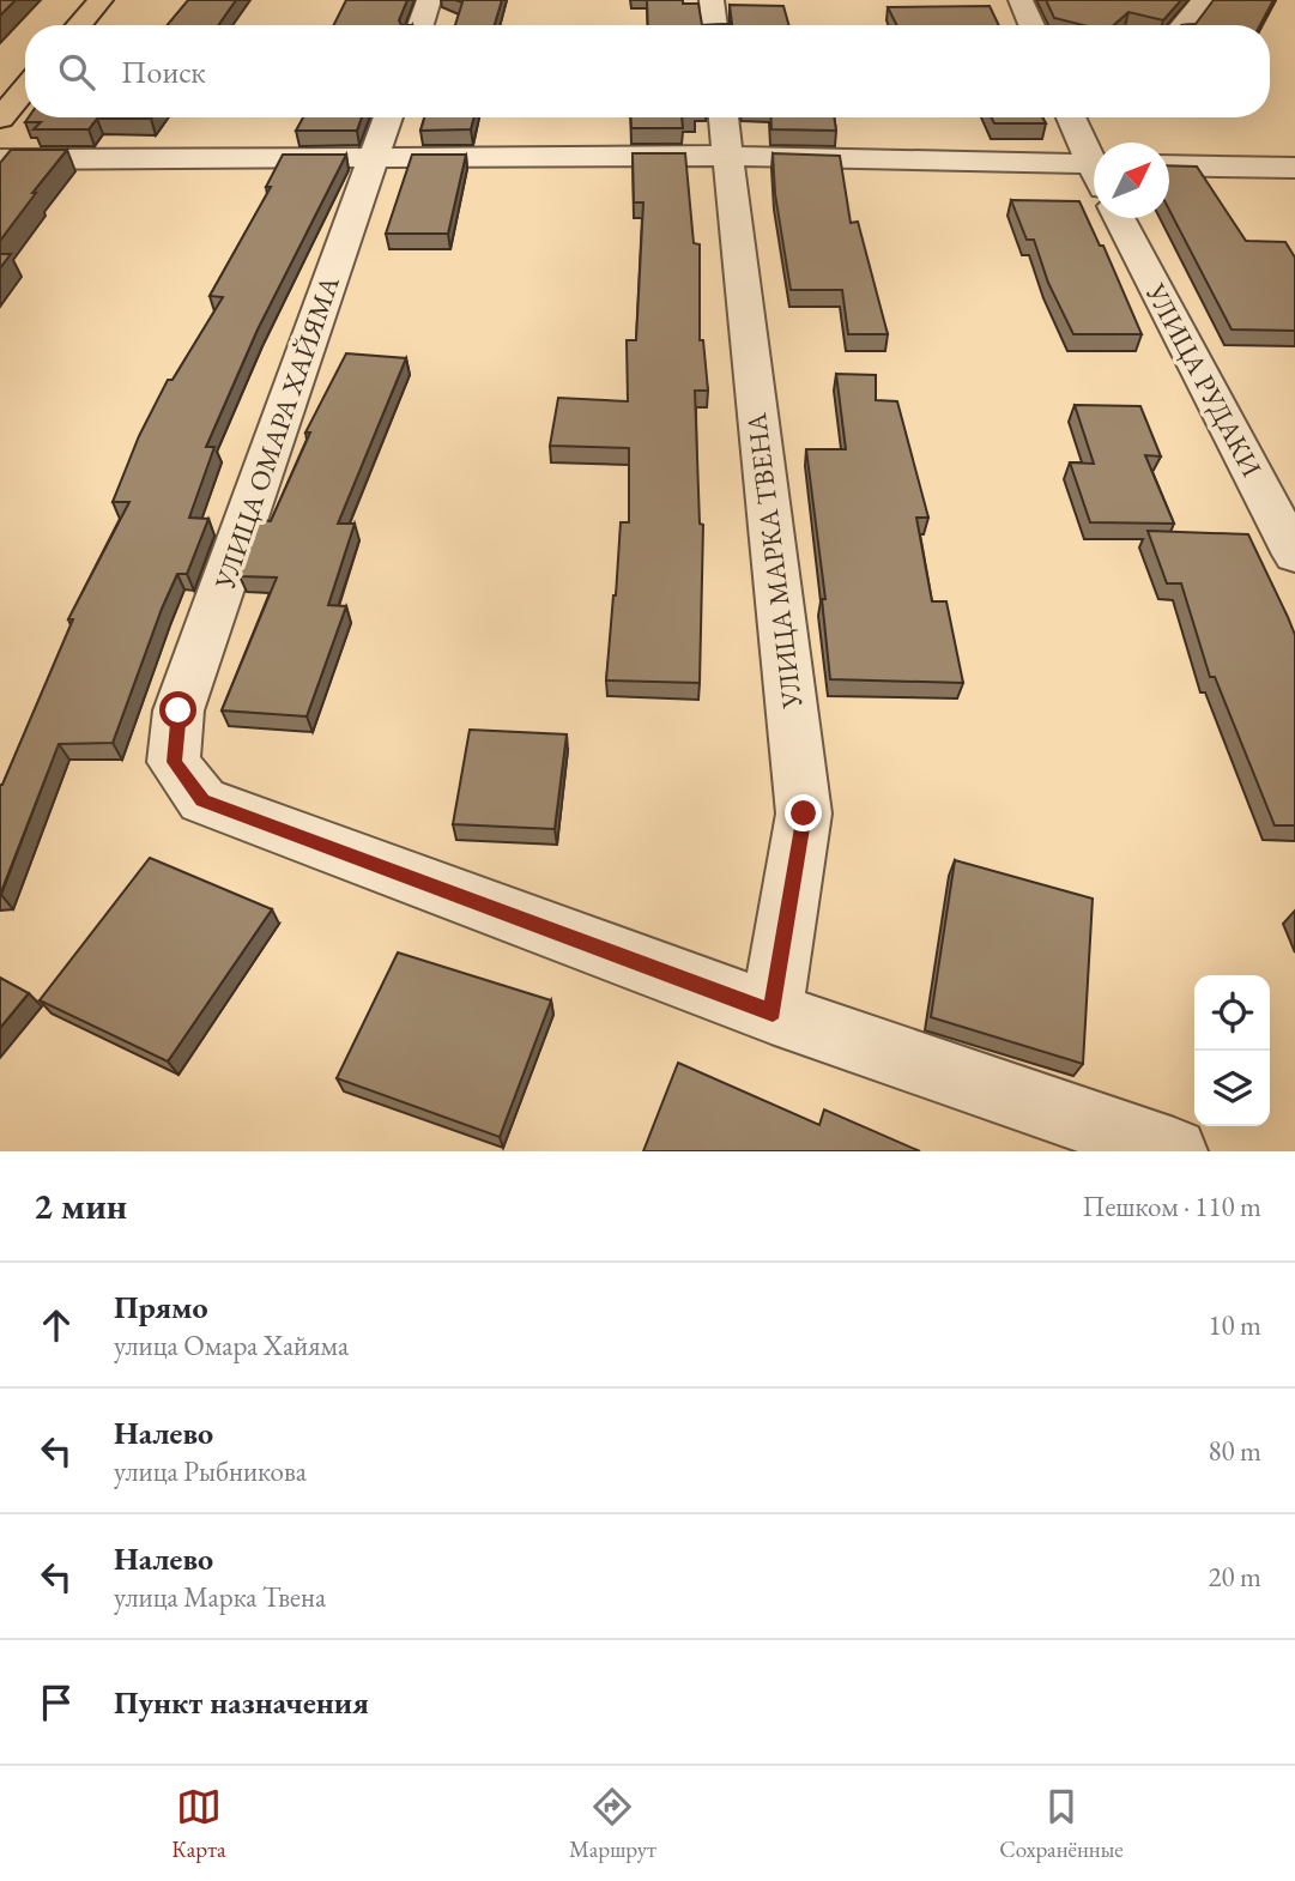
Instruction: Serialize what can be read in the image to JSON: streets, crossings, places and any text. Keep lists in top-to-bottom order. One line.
{"streets":{"street":["УЛИЦА РУДАКИ","УЛИЦА ОМАРА ХАЙЯМА","УЛИЦА МАРКА ТВЕНА"]},"crossings":[["УЛИЦА ОМАРА ХАЙЯМА","УЛИЦА МАРКА ТВЕНА"]],"north":"top right","page":{"search":"Поиск","heading":["2 мин","Пешком · 110 m"],"list":[["Прямо","улица Омара Хайяма","10 m"],["Налево","улица Рыбникова","80 m"],["Налево","улица Марка Твена","20 m"],"Пункт назначения"],"nav":["Карта","Маршрут","Сохранённые"]}}
